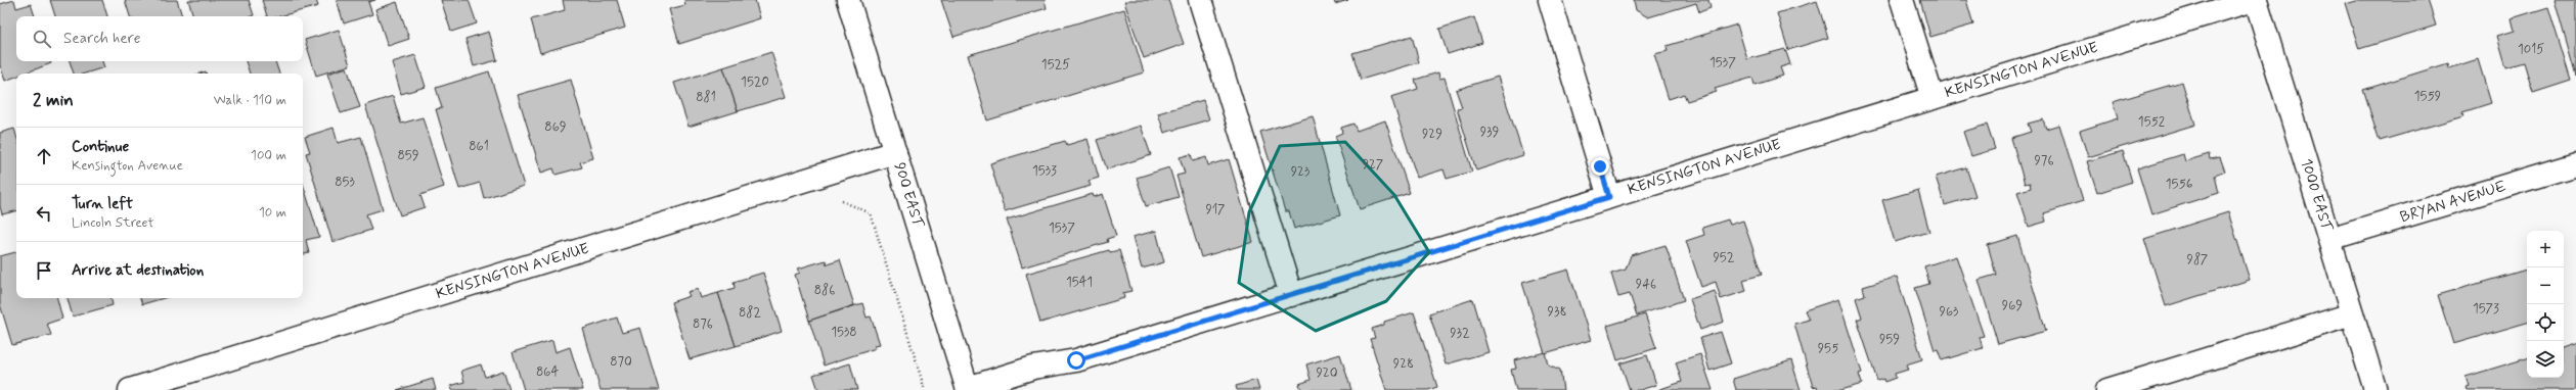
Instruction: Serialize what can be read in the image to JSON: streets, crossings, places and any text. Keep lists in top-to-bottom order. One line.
{"streets":{"street":["KENSINGTON AVENUE","900 EAST","1000 EAST","BRYAN AVENUE"]},"crossings":[["KENSINGTON AVENUE","900 EAST"],["1000 EAST","BRYAN AVENUE"]],"house_numbers":["1015","1537","1525","1520","1559","881","1552","869","939","929","861","859","976","927","1533","923","853","1556","917","1537","952","987","1541","946","886","969","1573","938","963","882","876","1538","932","959","955","870","928","864","920"],"page":{"search":"Search here","heading":["2 min","Walk · 110 m"],"list":[["Continue","Kensington Avenue","100 m"],["Turn left","Lincoln Street","10 m"],"Arrive at destination"],"map_buttons":["+","−"]}}
